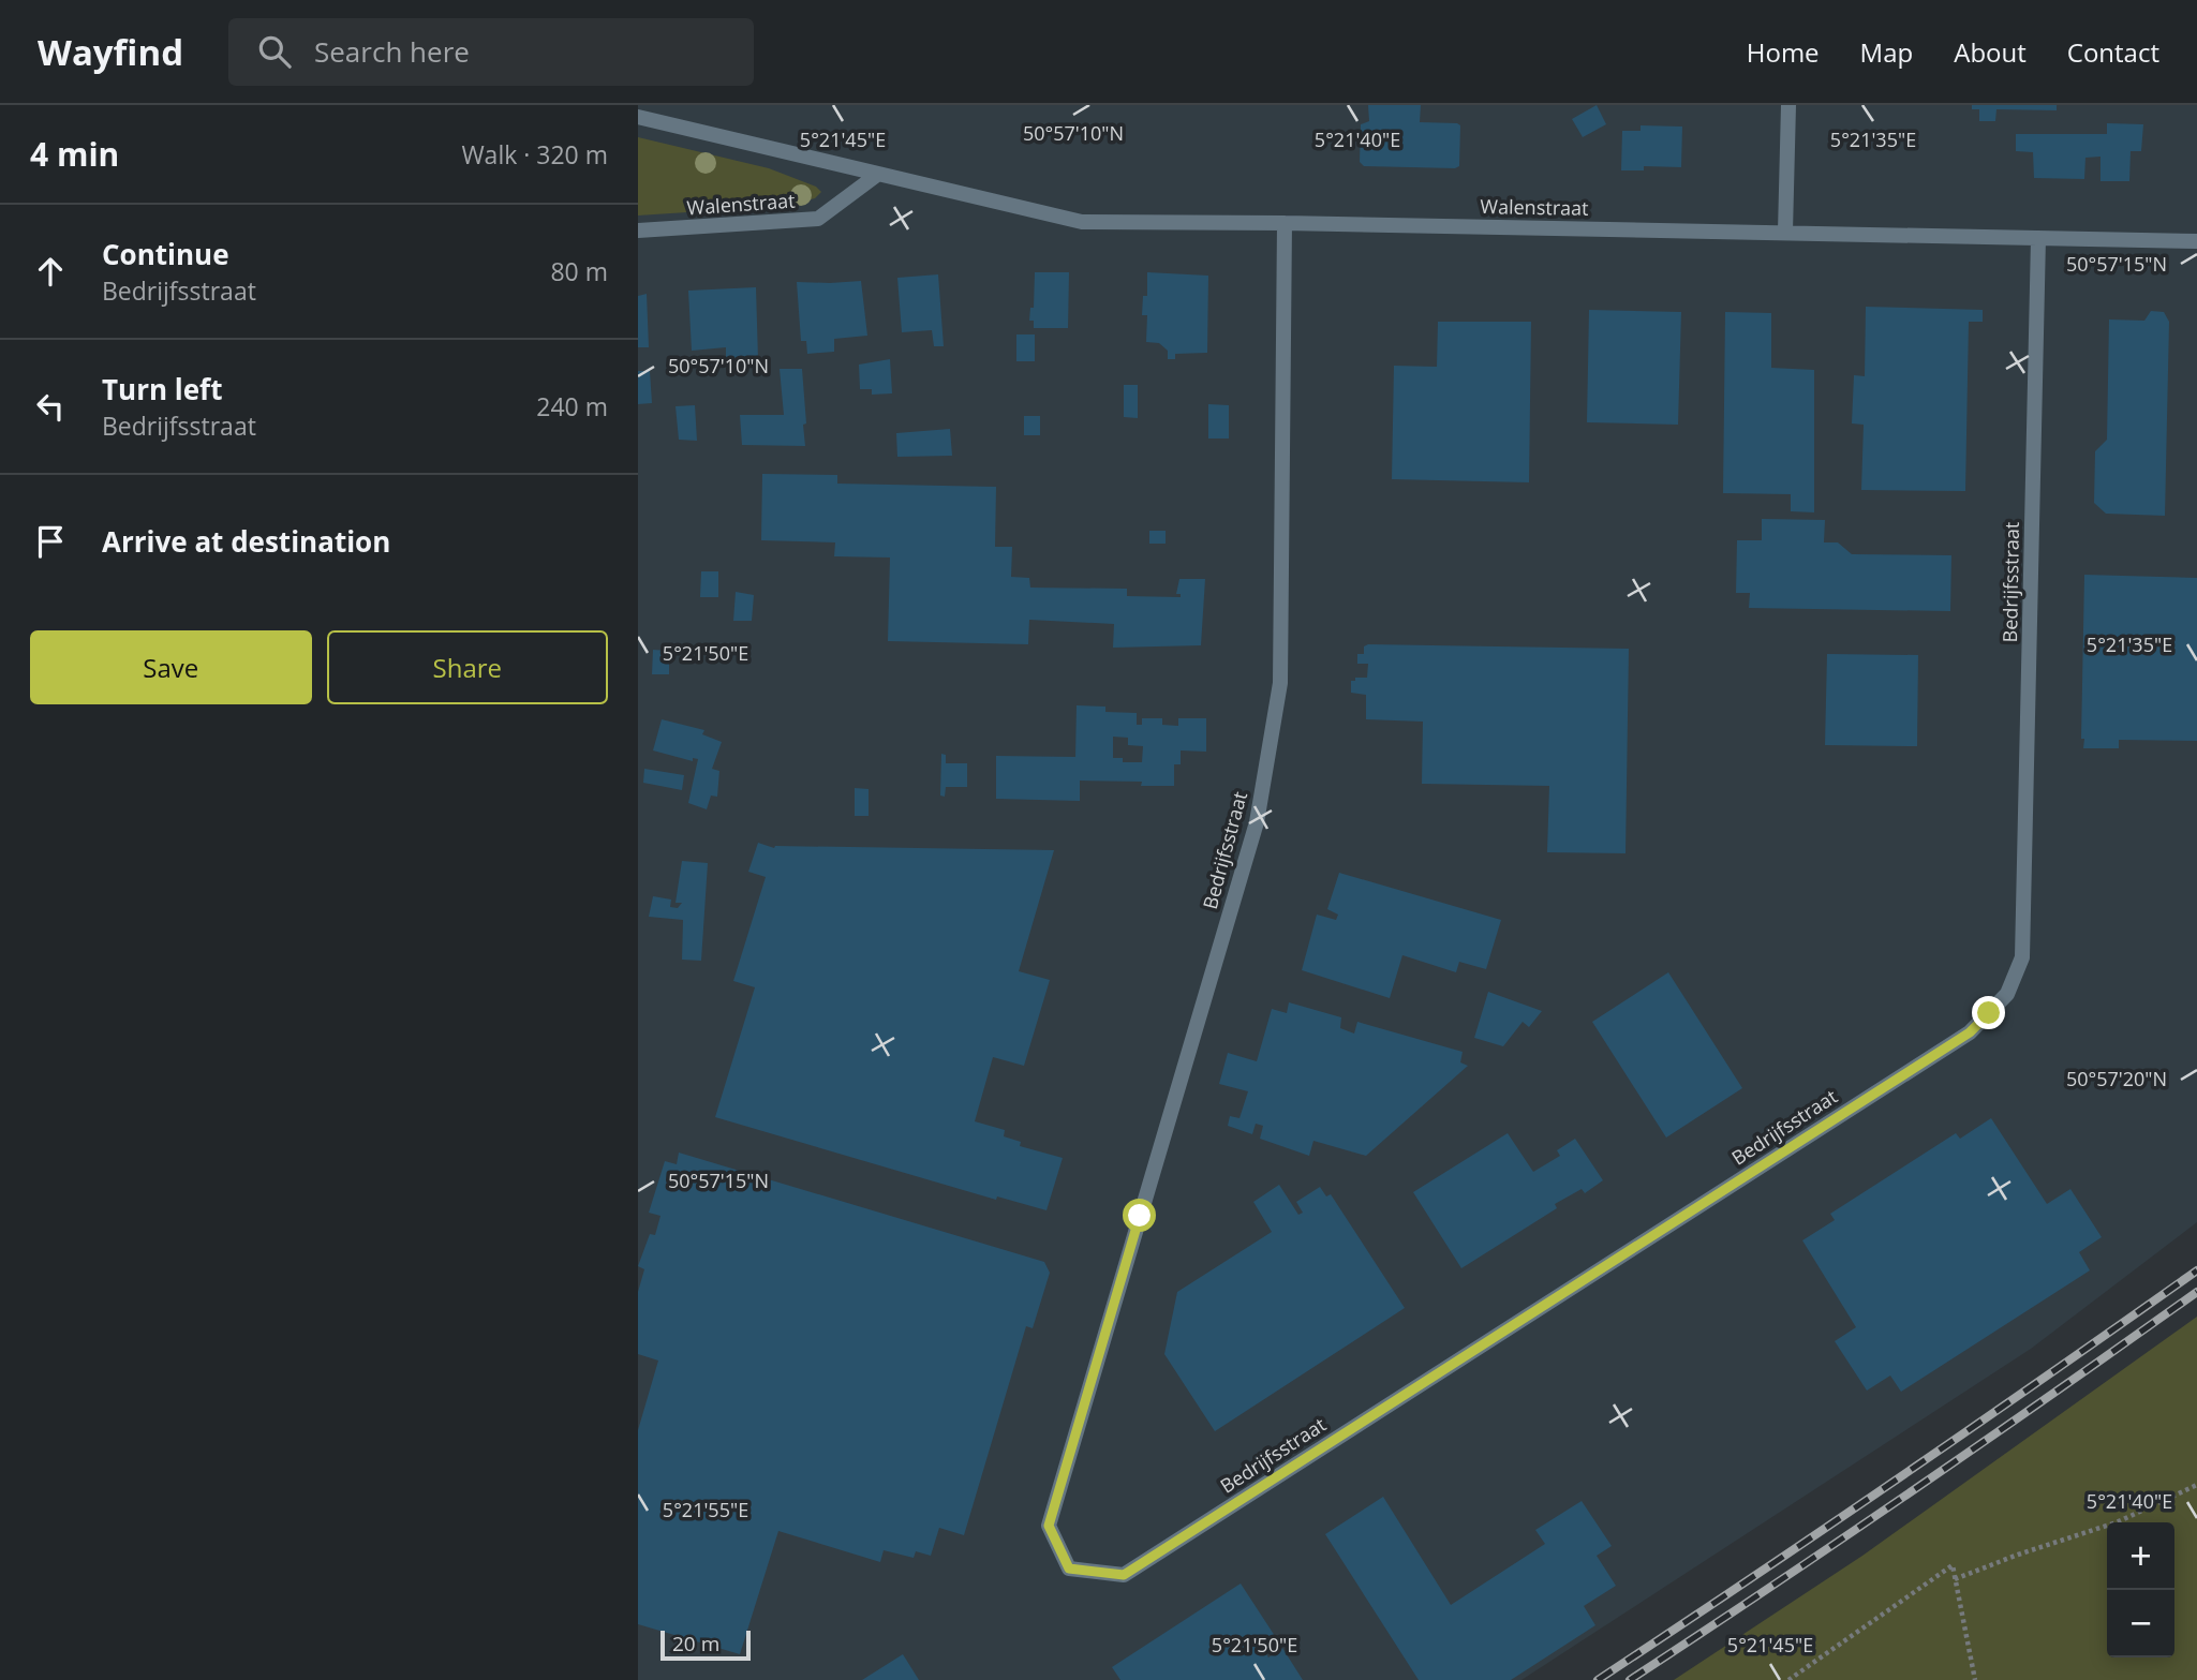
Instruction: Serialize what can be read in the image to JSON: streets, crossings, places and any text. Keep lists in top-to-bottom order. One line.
{"streets":{"street":["Walenstraat","Bedrijfsstraat"]},"crossings":[["Walenstraat","Bedrijfsstraat"]],"scale_bar":"20 m","page":{"header":"Wayfind","search":"Search here","nav":["Home","Map","About","Contact"],"heading":["4 min","Walk · 320 m"],"list":[["Continue","Bedrijfsstraat","80 m"],["Turn left","Bedrijfsstraat","240 m"],"Arrive at destination"],"buttons":["Save","Share"],"map_buttons":["+","−"],"scale":"20 m"},"coordinates":["50°57'10\"N","5°21'45\"E","5°21'40\"E","5°21'35\"E","50°57'15\"N","5°21'50\"E","50°57'20\"N","5°21'55\"E"]}
